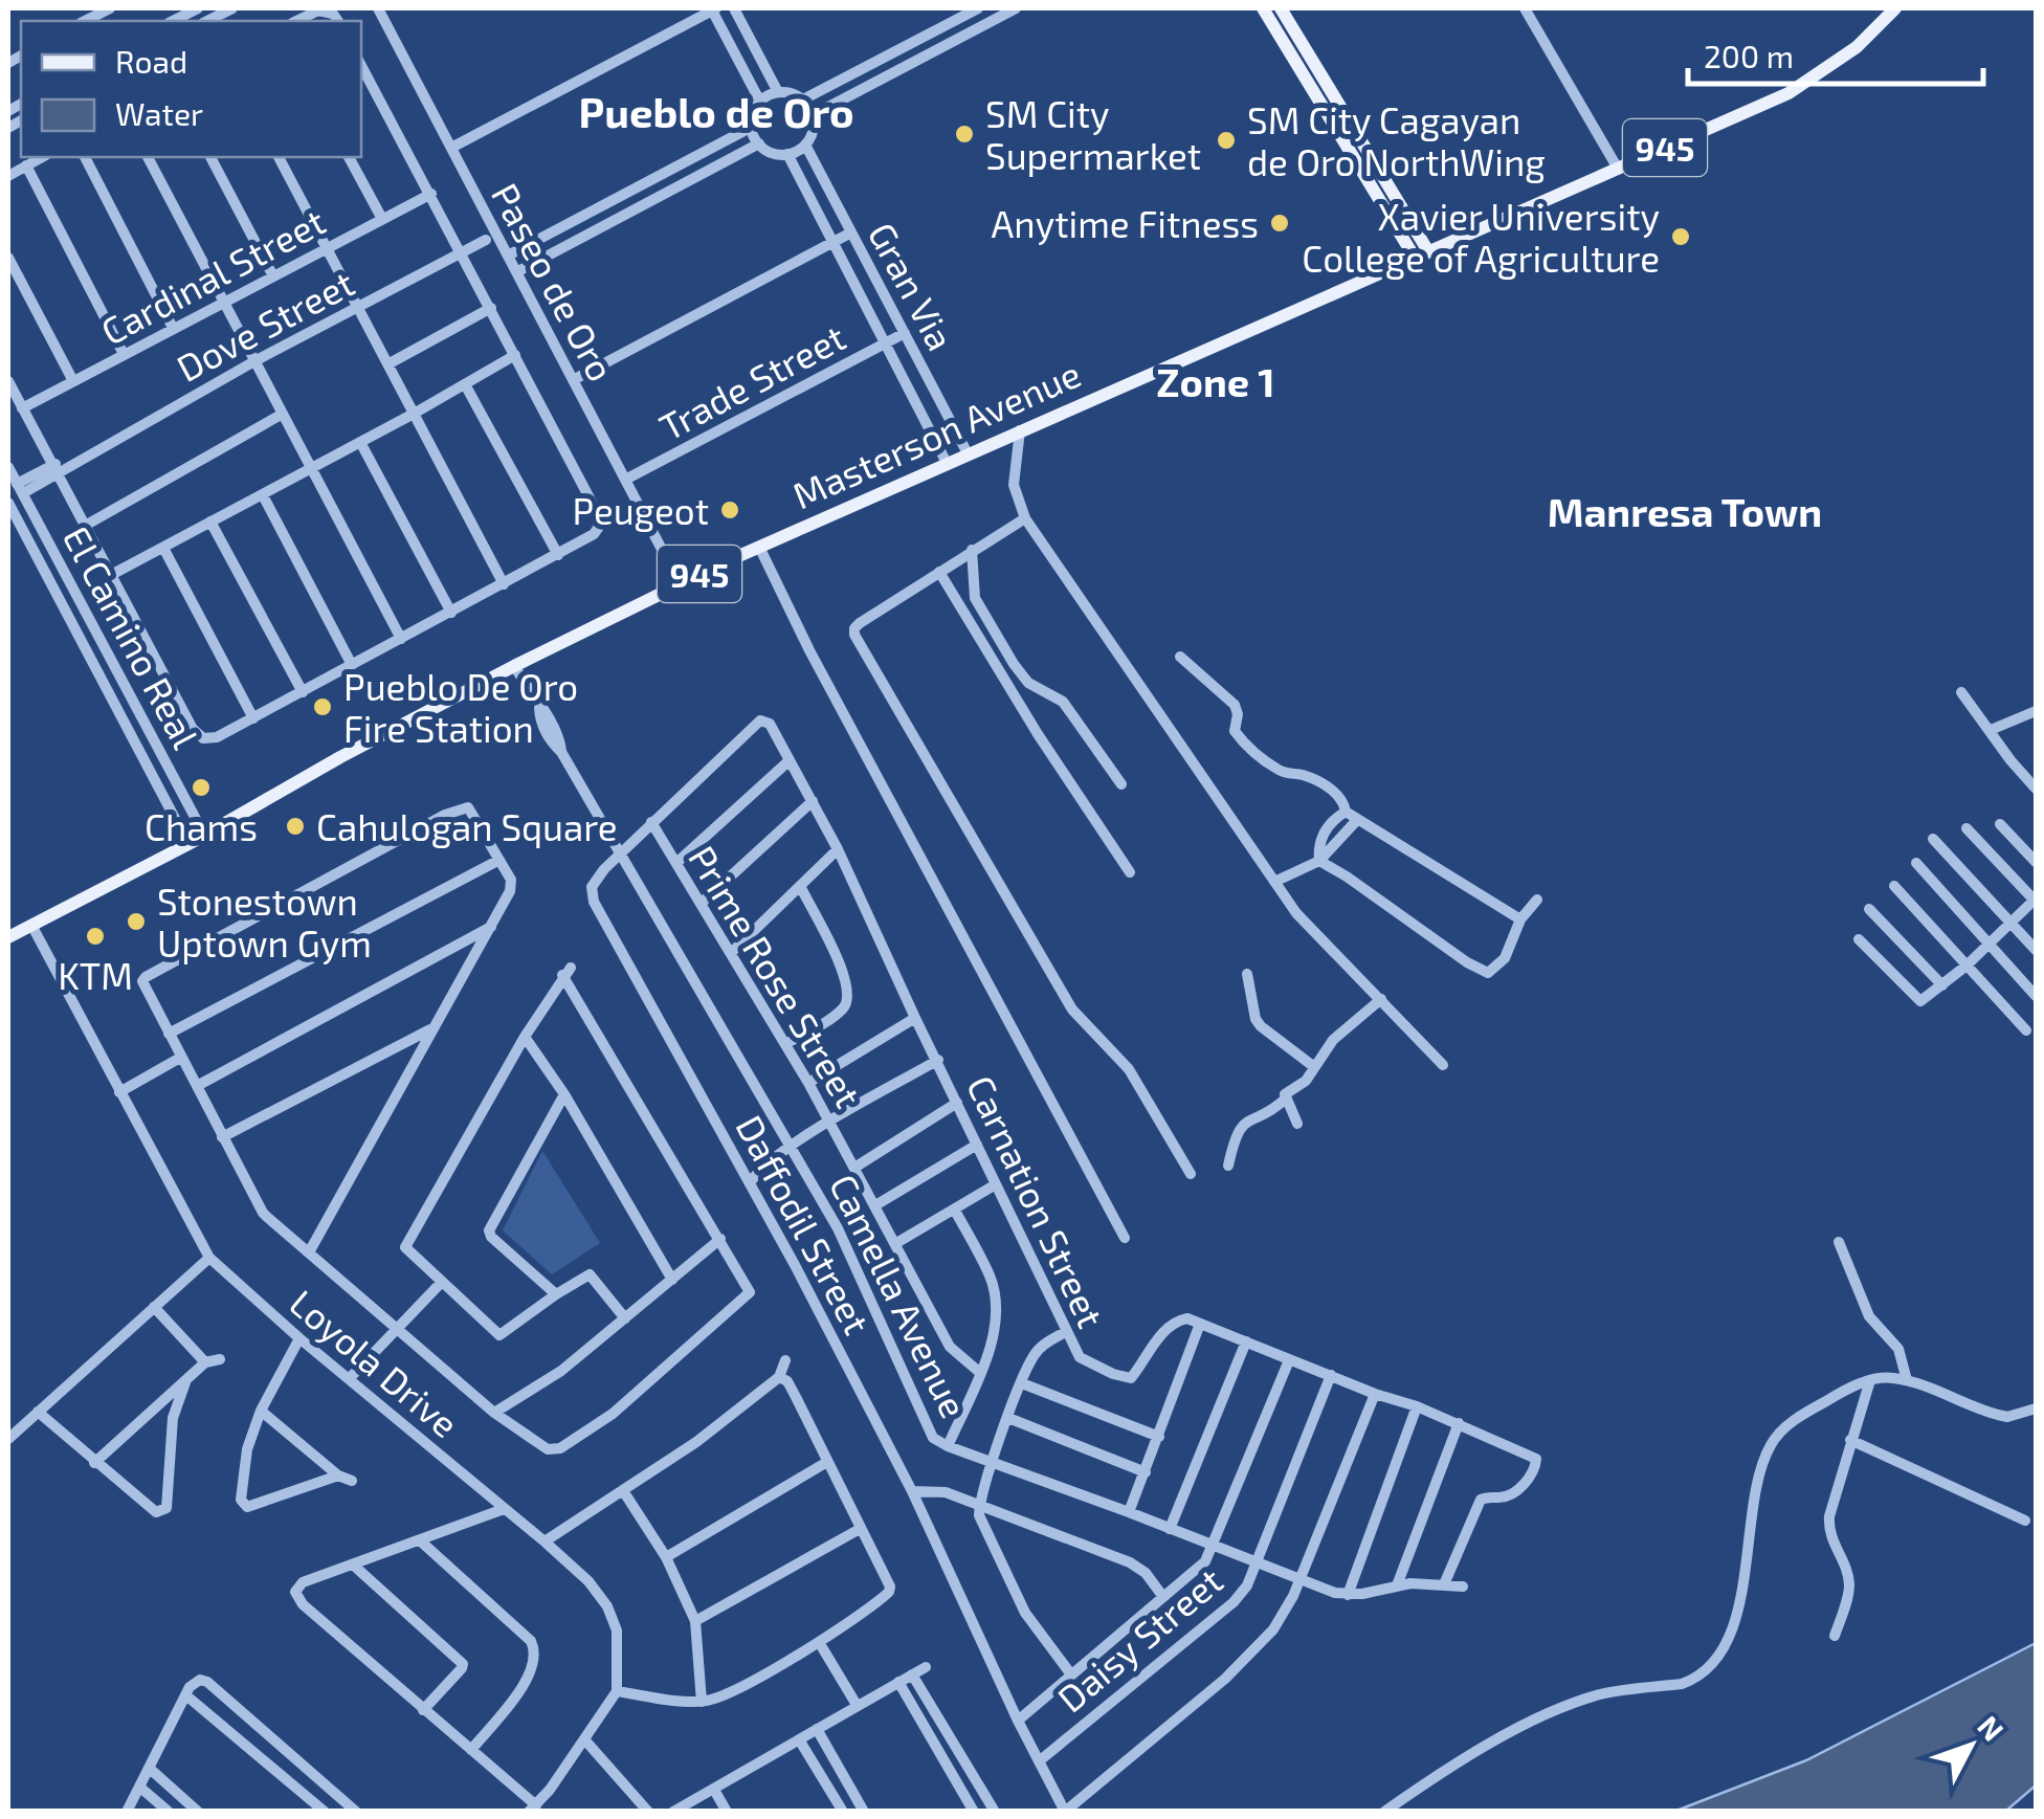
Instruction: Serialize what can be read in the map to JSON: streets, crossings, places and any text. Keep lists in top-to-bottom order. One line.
{"streets":{"main road":["945","Masterson Avenue"],"street":["Cardinal Street","Paseo de Oro","Gran Via","Dove Street","Trade Street","El Camino Real","Prime Rose Street","Carnation Street","Daffodil Street","Camella Avenue","Loyola Drive","Daisy Street"]},"crossings":[["Paseo de Oro","Trade Street"],["Paseo de Oro","Masterson Avenue"],["Gran Via","Trade Street"],["Gran Via","Masterson Avenue"],["Dove Street","El Camino Real"],["Masterson Avenue","El Camino Real"],["Masterson Avenue","Camella Avenue"],["Masterson Avenue","Loyola Drive"],["Prime Rose Street","Daffodil Street"],["Carnation Street","Daffodil Street"],["Daffodil Street","Camella Avenue"],["Daffodil Street","Daisy Street"],["Camella Avenue","Daisy Street"]],"districts":["Pueblo de Oro","Zone 1","Manresa Town"],"places":["SM City Supermarket","SM City Cagayan de Oro NorthWing","Anytime Fitness","Xavier University College of Agriculture","Peugeot","Pueblo De Oro Fire Station","Chams","Cahulogan Square","Stonestown Uptown Gym","KTM"],"legend":["Road","Water"],"scale_bar":"200 m","north":"top right"}
